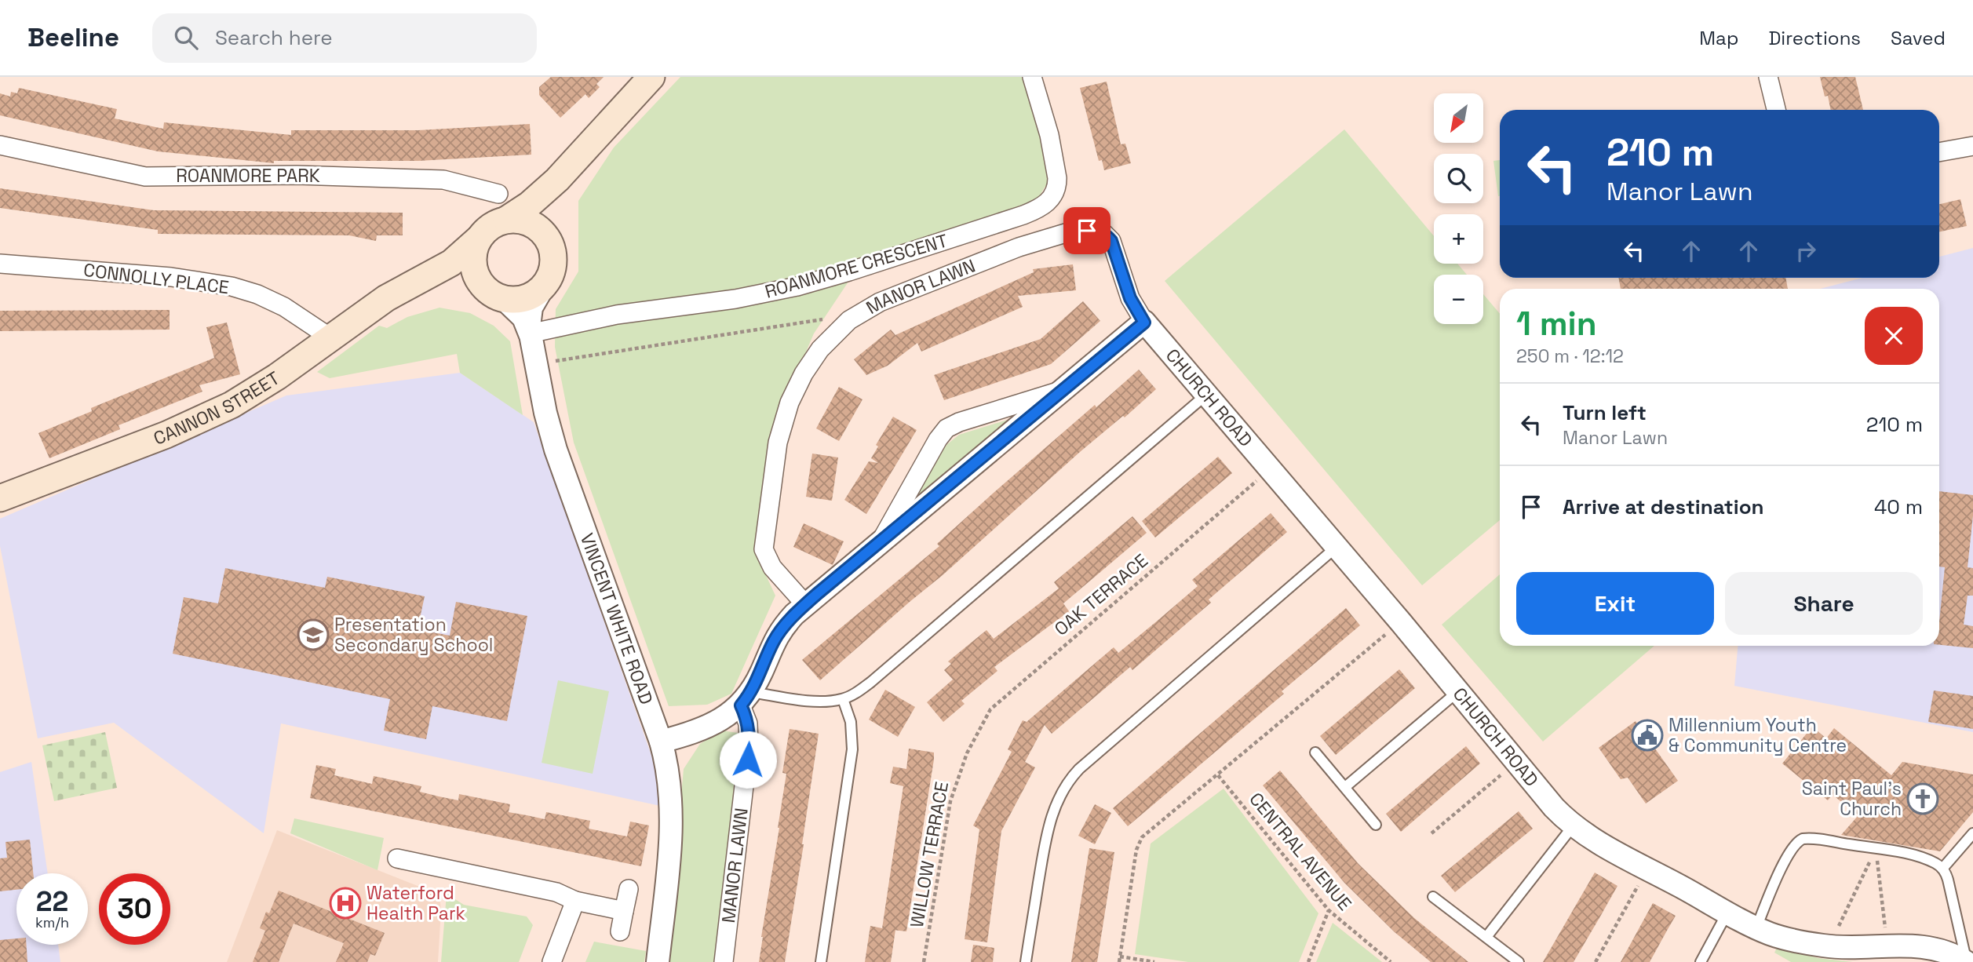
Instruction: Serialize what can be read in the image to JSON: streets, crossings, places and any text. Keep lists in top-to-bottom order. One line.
{"streets":{"main road":["CANNON STREET"],"street":["ROANMORE PARK","ROANMORE CRESCENT","CONNOLLY PLACE","MANOR LAWN","CHURCH ROAD","VINCENT WHITE ROAD"],"path":["OAK TERRACE","CENTRAL AVENUE","WILLOW TERRACE"]},"crossings":[["ROANMORE CRESCENT","VINCENT WHITE ROAD"],["CONNOLLY PLACE","CANNON STREET"],["MANOR LAWN","CHURCH ROAD"],["CHURCH ROAD","OAK TERRACE"],["CANNON STREET","VINCENT WHITE ROAD"],["OAK TERRACE","WILLOW TERRACE"]],"places":{"school or university":["Presentation Secondary School"],"public building":["Millennium Youth & Community Centre"],"church":["Saint Paul's Church"],"hospital":["Waterford Health Park"]},"north":"bottom left","page":{"header":"Beeline","search":"Search here","nav":["Map","Directions","Saved"],"map_buttons":["+","−"],"turn":["210 m","Manor Lawn"],"heading":["1 min","250 m · 12:12"],"list":[{"name":"Turn left","note":"Manor Lawn","value":"210 m"},{"name":"Arrive at destination","value":"40 m"}],"buttons":["Exit","Share"],"speed":"22 km/h","limit":"30"}}
